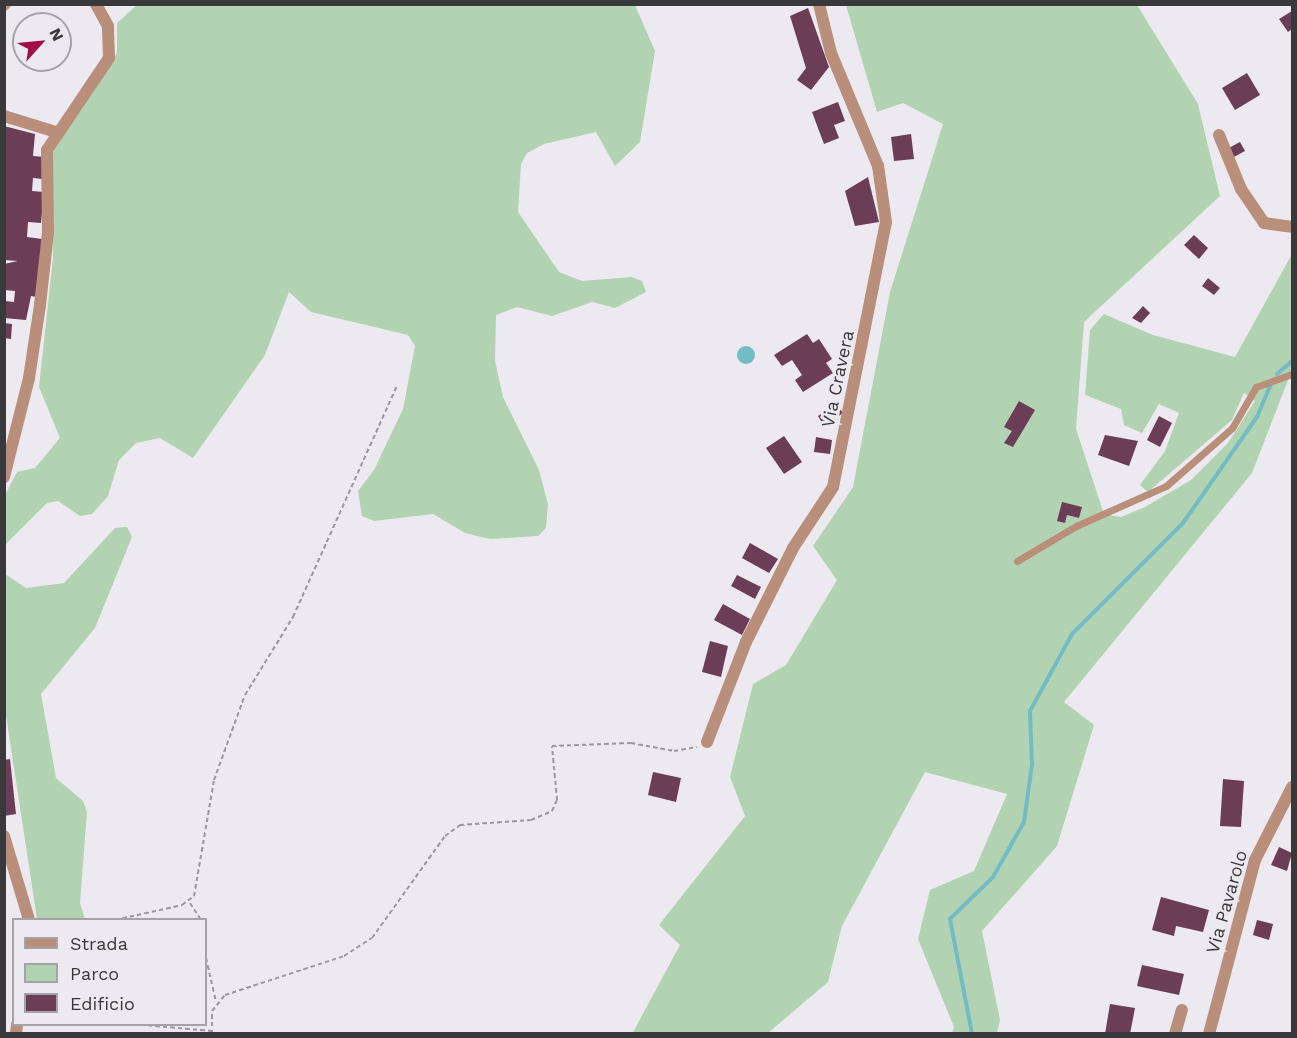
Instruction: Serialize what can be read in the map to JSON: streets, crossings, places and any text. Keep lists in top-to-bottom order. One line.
{"streets":{"street":["Via Cravera","Via Pavarolo"]},"legend":["Strada","Parco","Edificio"],"north":"top right"}
